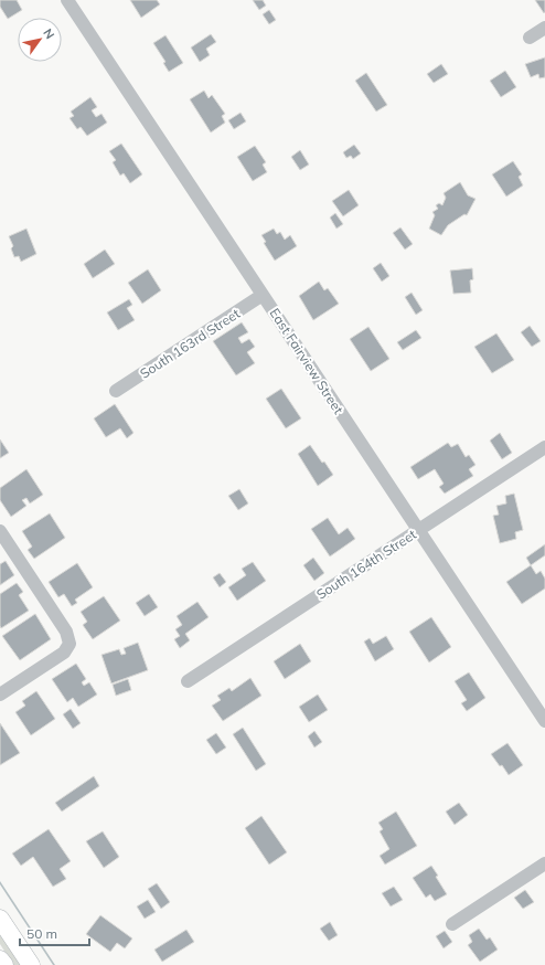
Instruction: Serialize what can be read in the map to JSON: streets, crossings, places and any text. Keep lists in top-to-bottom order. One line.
{"streets":{"street":["South 163rd Street","East Fairview Street","South 164th Street"]},"crossings":[["South 163rd Street","East Fairview Street"],["East Fairview Street","South 164th Street"]],"scale_bar":"50 m","north":"top right"}
